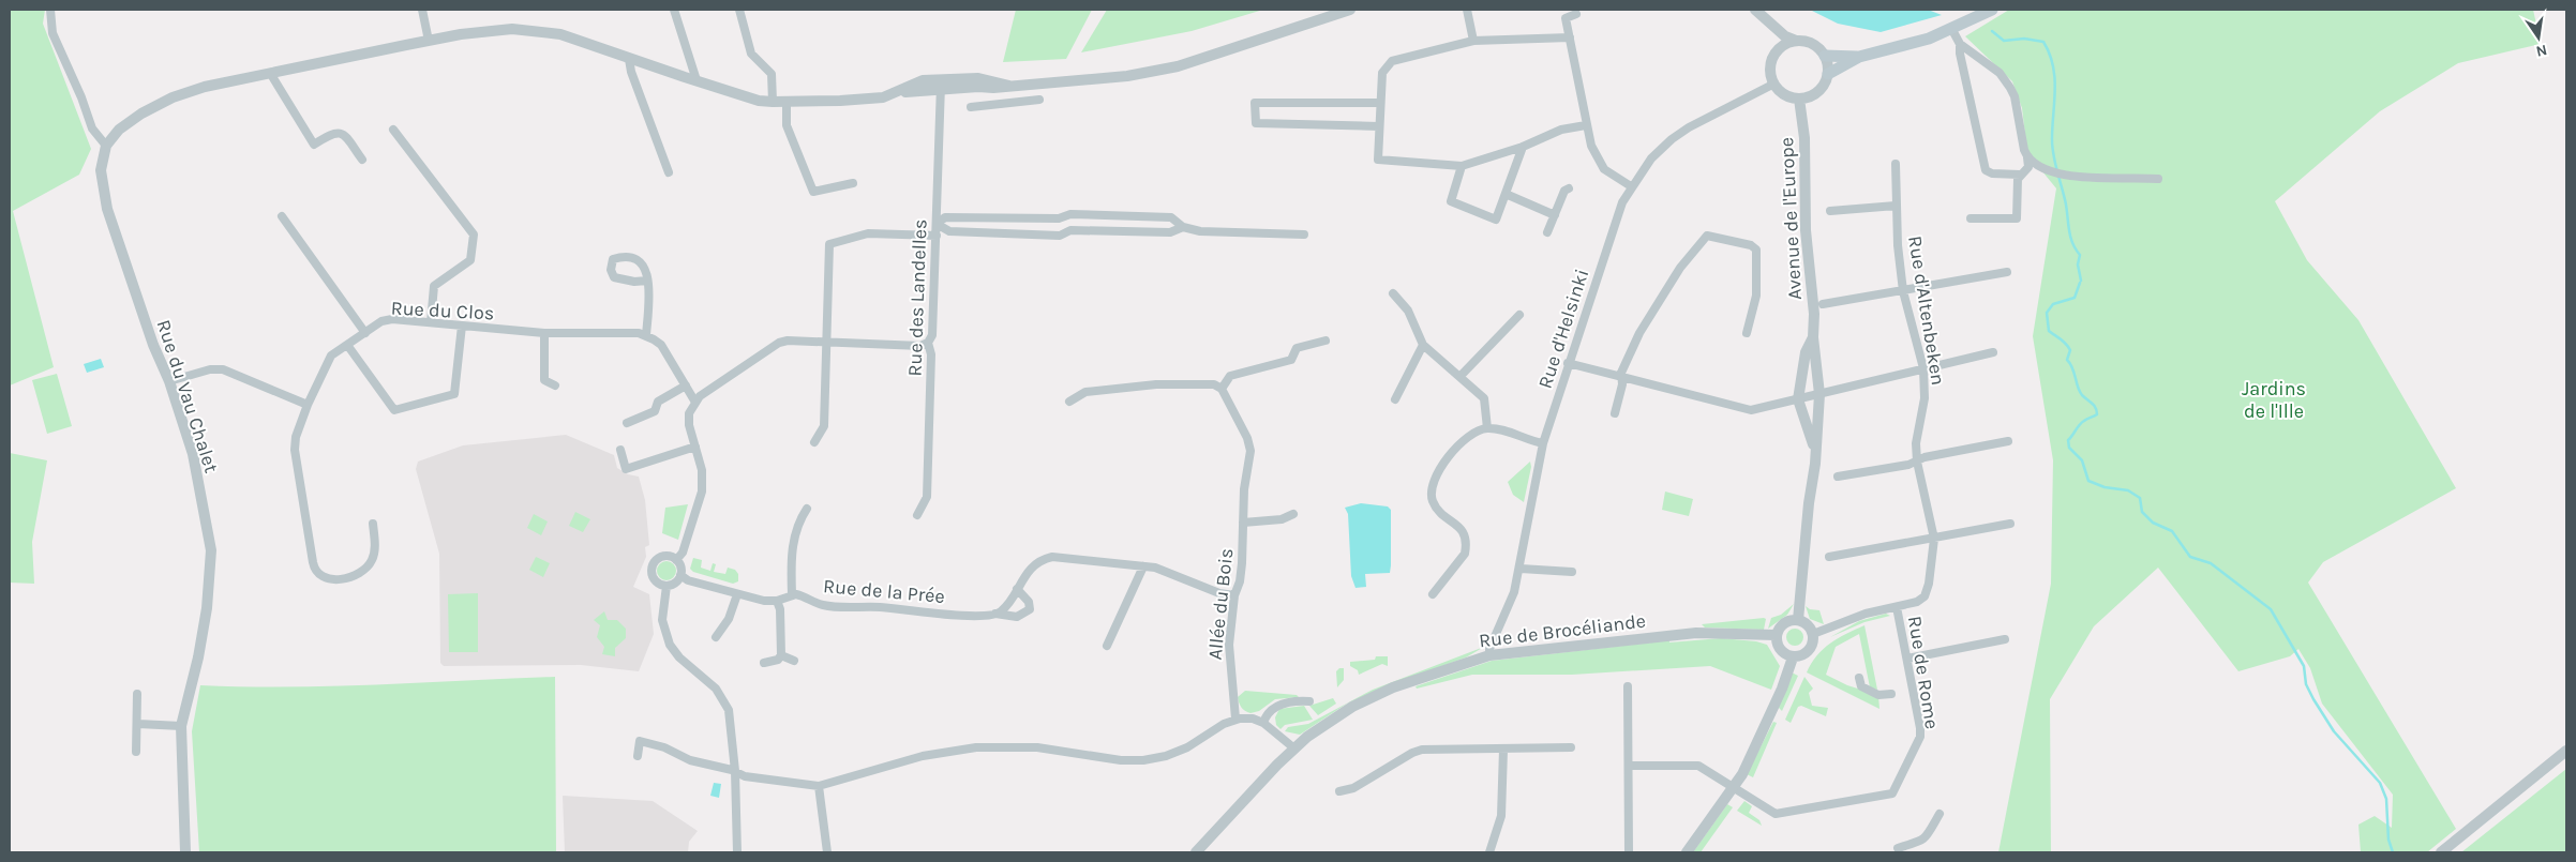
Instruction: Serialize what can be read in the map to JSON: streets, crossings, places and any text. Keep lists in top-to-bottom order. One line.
{"streets":{"street":["Avenue de l'Europe","Rue des Landelles","Rue du Clos","Rue d'Altenbeken","Rue d'Helsinki","Rue du Vau Chalet","Rue de la Prée","Allée du Bois","Rue de Brocéliande","Rue de Rome"]},"crossings":[["Avenue de l'Europe","Rue d'Altenbeken"],["Avenue de l'Europe","Rue d'Helsinki"],["Avenue de l'Europe","Rue de Brocéliande"],["Rue d'Altenbeken","Rue de Brocéliande"],["Rue d'Altenbeken","Rue de Rome"],["Rue d'Helsinki","Rue de Brocéliande"]],"parks":["Jardins de l'Ille"],"north":"bottom"}
